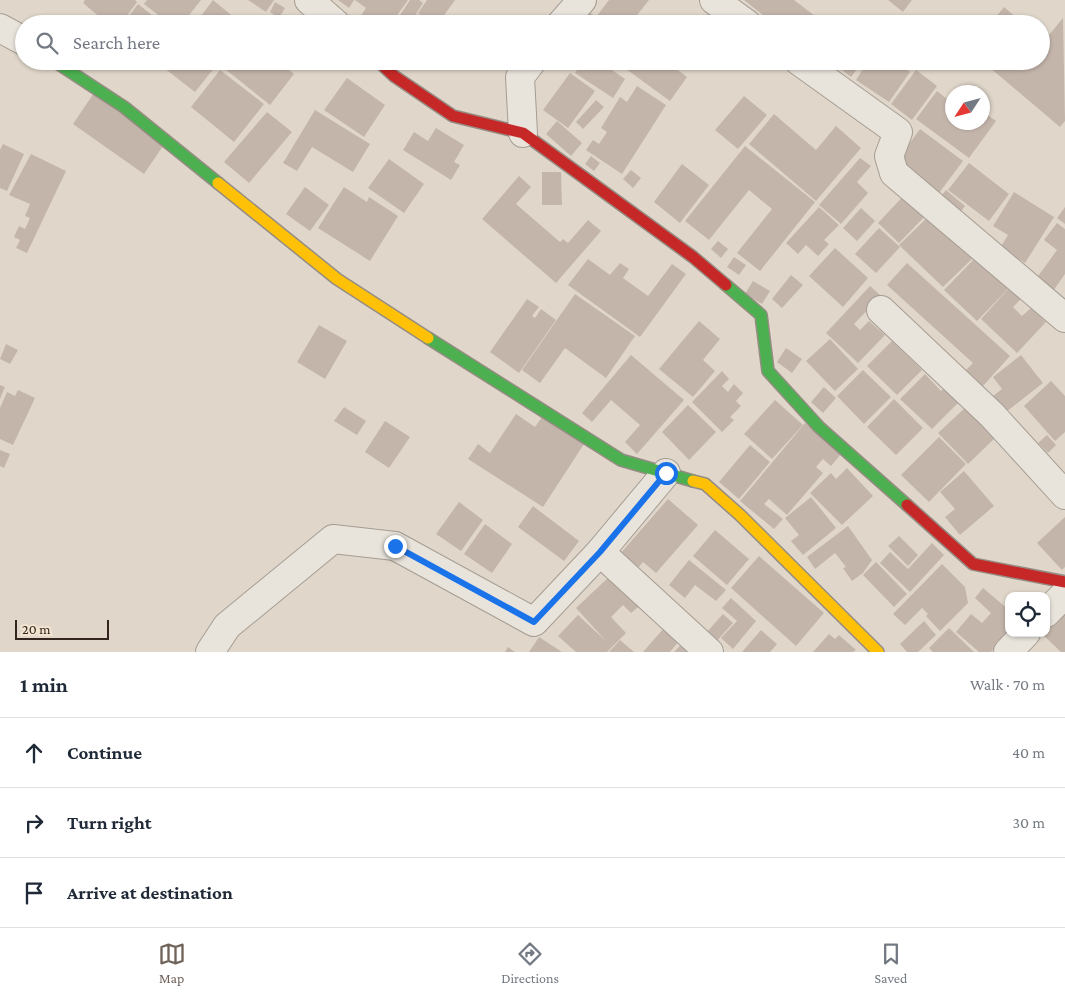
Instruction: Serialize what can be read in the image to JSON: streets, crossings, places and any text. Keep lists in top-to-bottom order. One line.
{"scale_bar":"20 m","north":"bottom left","page":{"search":"Search here","scale":"20 m","heading":["1 min","Walk · 70 m"],"list":[["Continue","40 m"],["Turn right","30 m"],"Arrive at destination"],"nav":["Map","Directions","Saved"]}}
